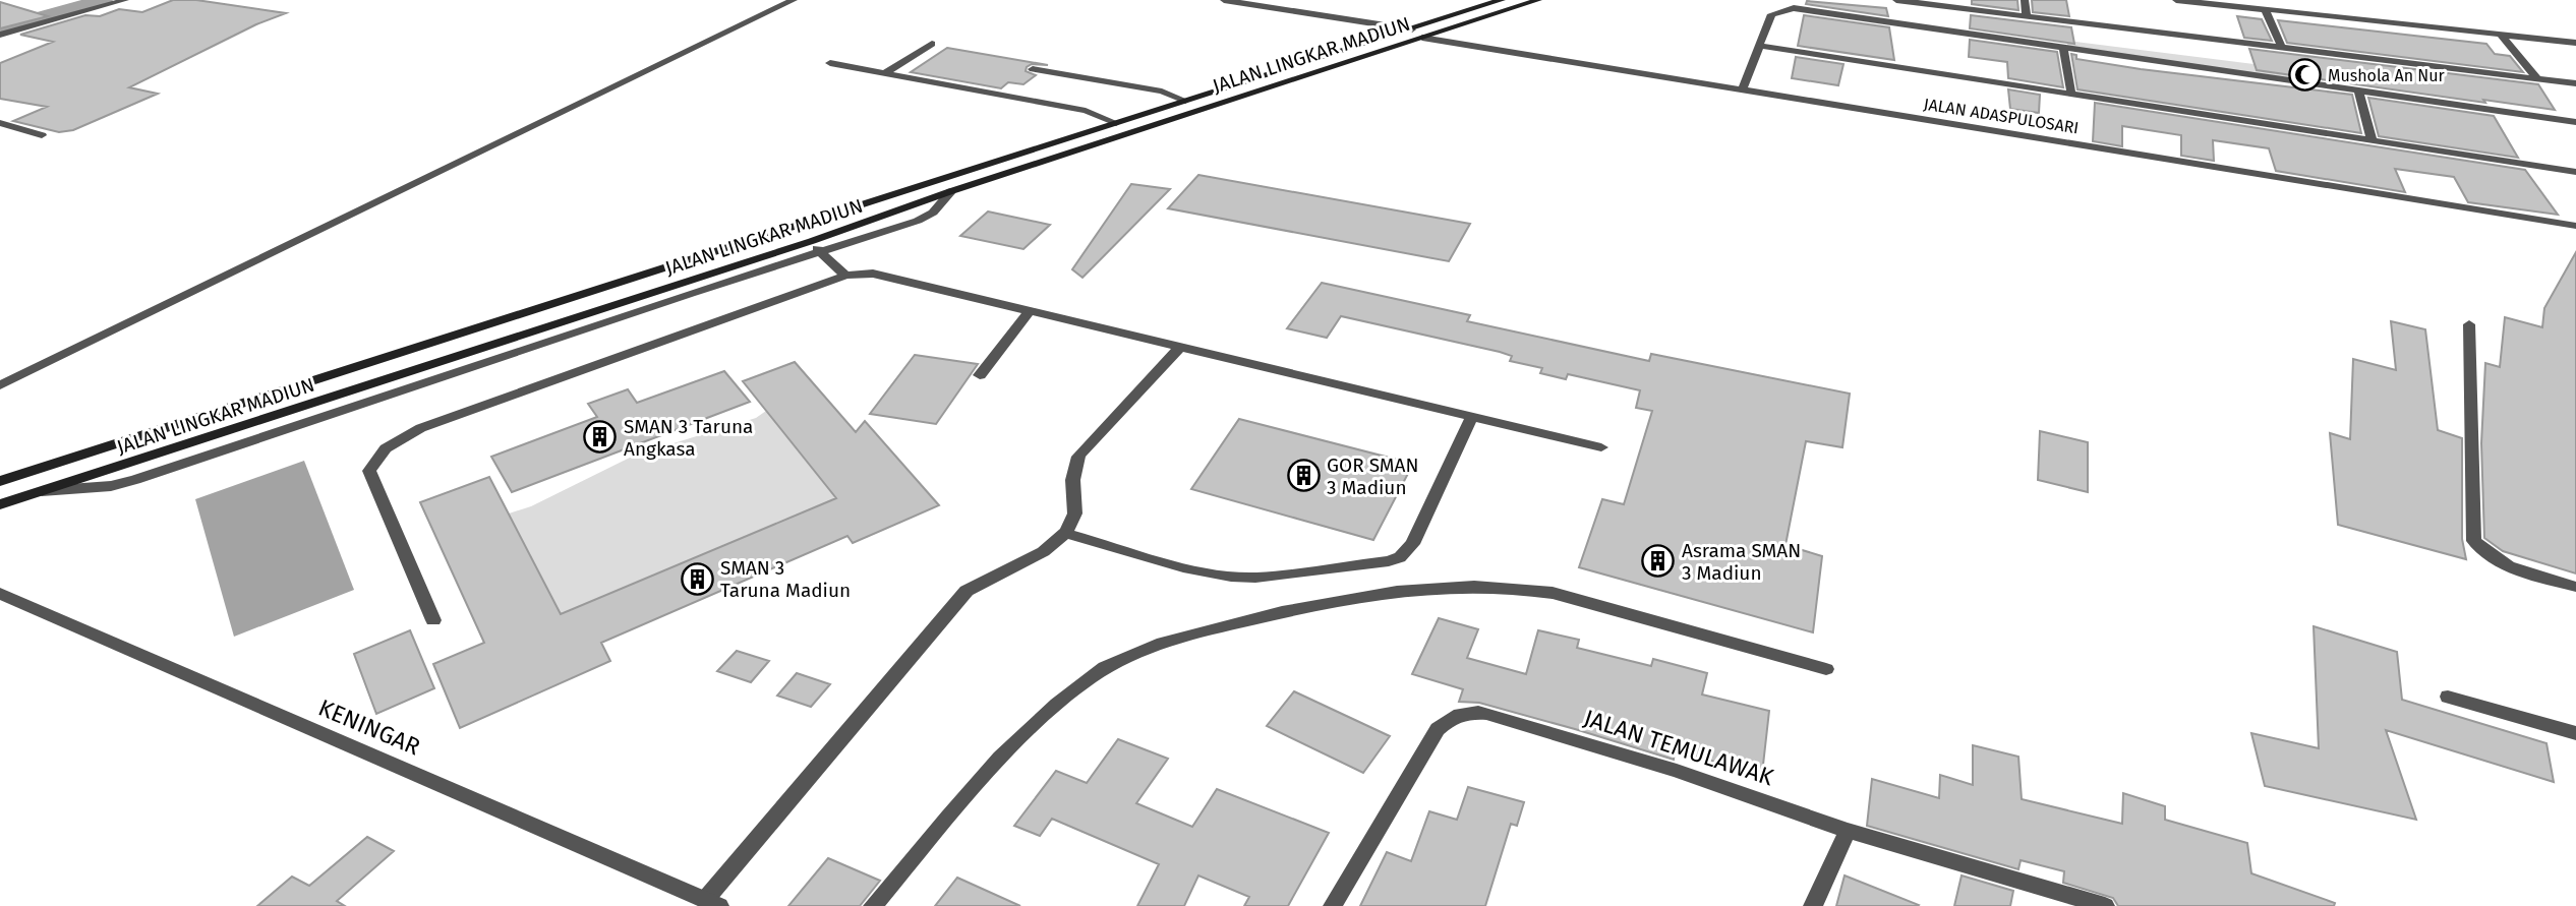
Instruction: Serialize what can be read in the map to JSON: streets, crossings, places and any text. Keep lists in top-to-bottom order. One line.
{"streets":{"main road":["JALAN LINGKAR MADIUN"],"street":["JALAN ADASPULOSARI","KENINGAR","JALAN TEMULAWAK"]},"crossings":[["JALAN LINGKAR MADIUN","JALAN ADASPULOSARI"]],"places":{"mosque":["Mushola An Nur"],"building":["SMAN 3 Taruna Angkasa","GOR SMAN 3 Madiun","Asrama SMAN 3 Madiun","SMAN 3 Taruna Madiun"]}}
